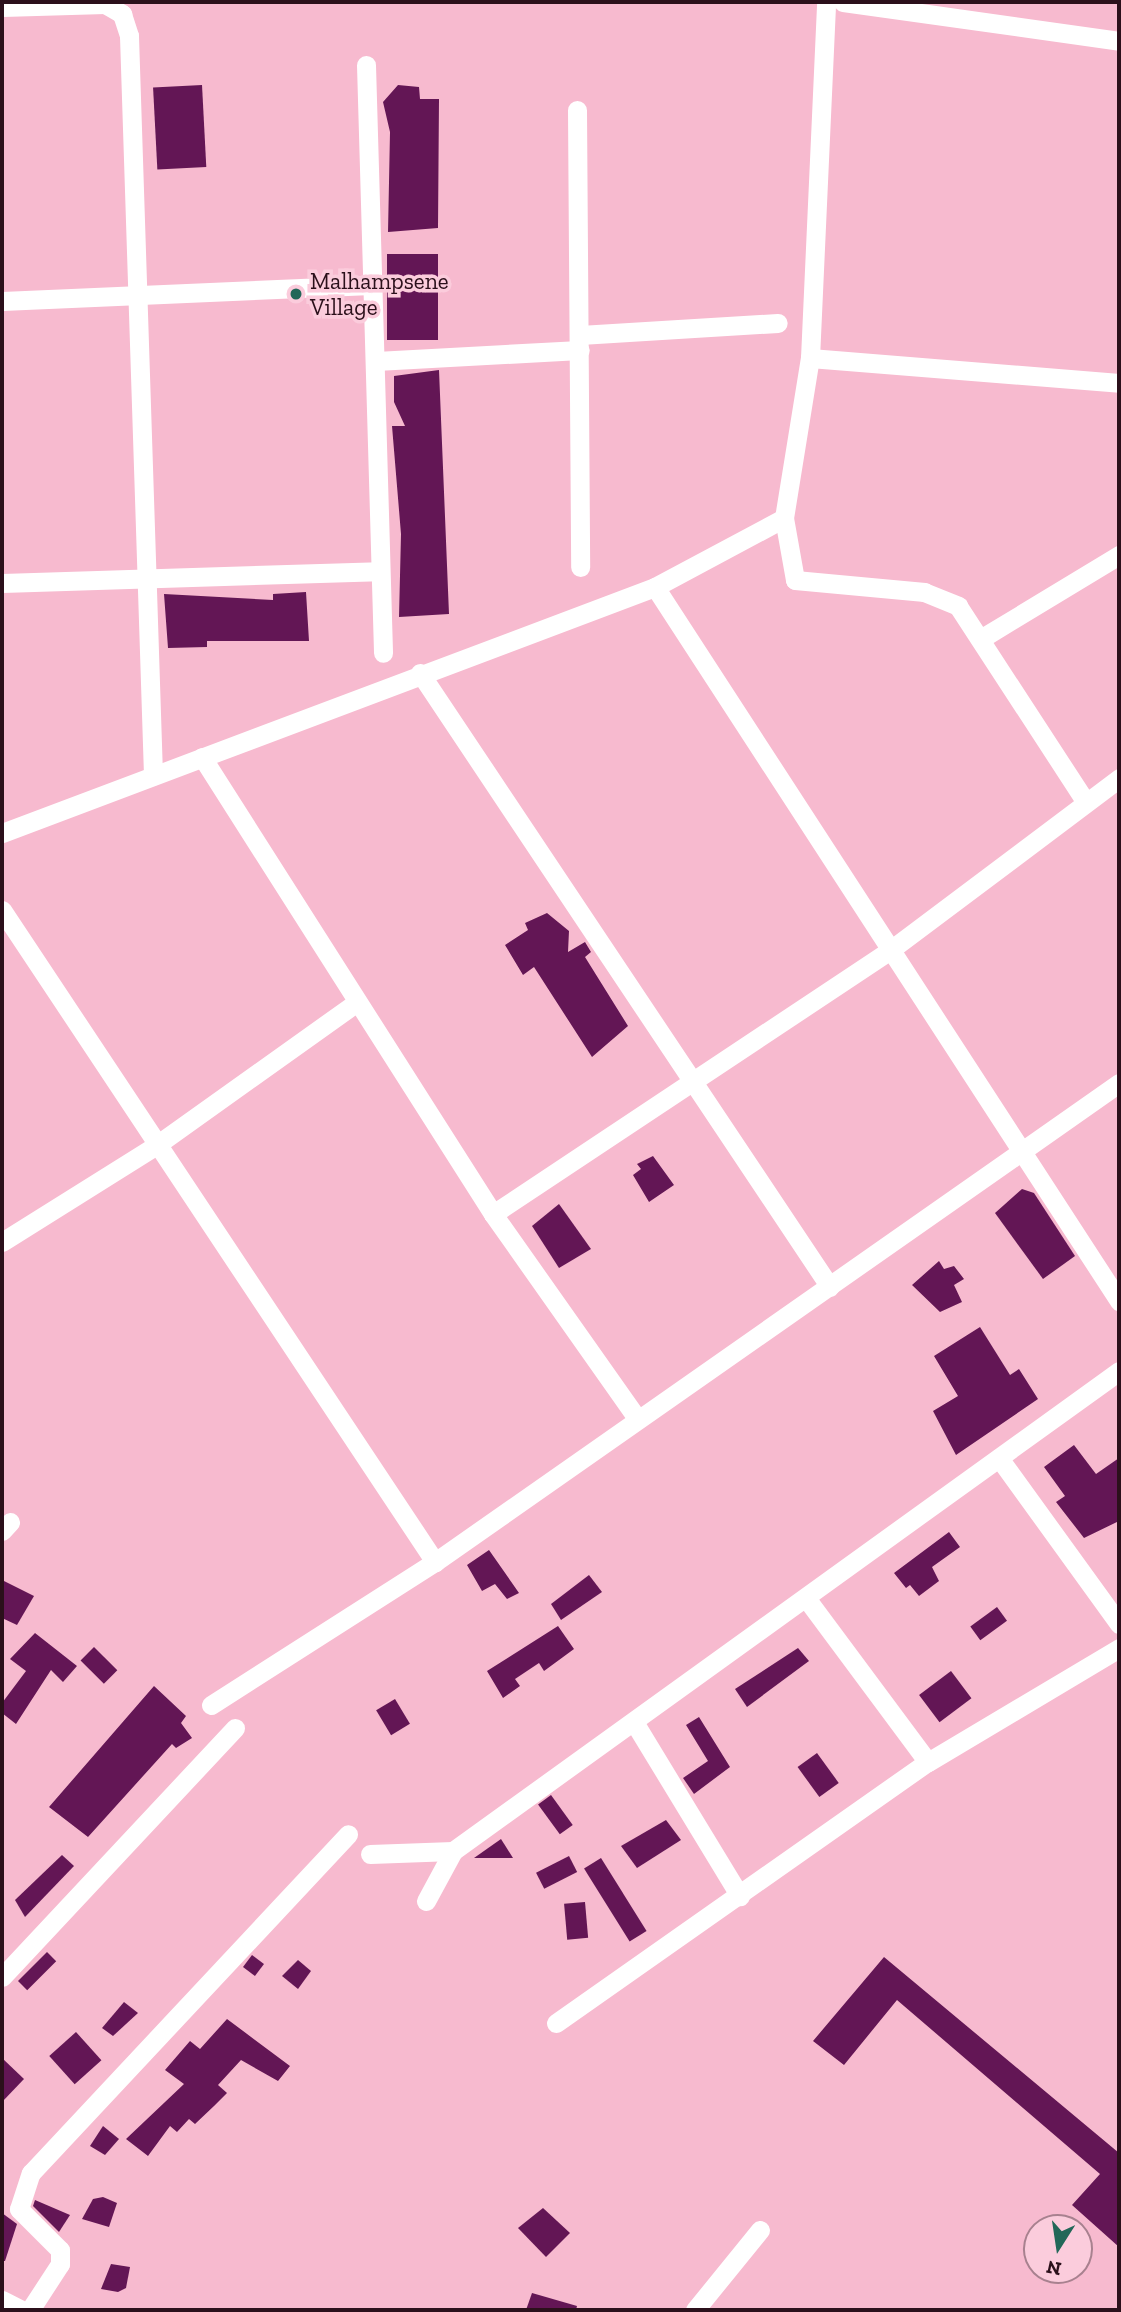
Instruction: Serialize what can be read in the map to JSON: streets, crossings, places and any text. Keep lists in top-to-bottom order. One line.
{"places":["Malhampsene Village"],"north":"bottom"}
